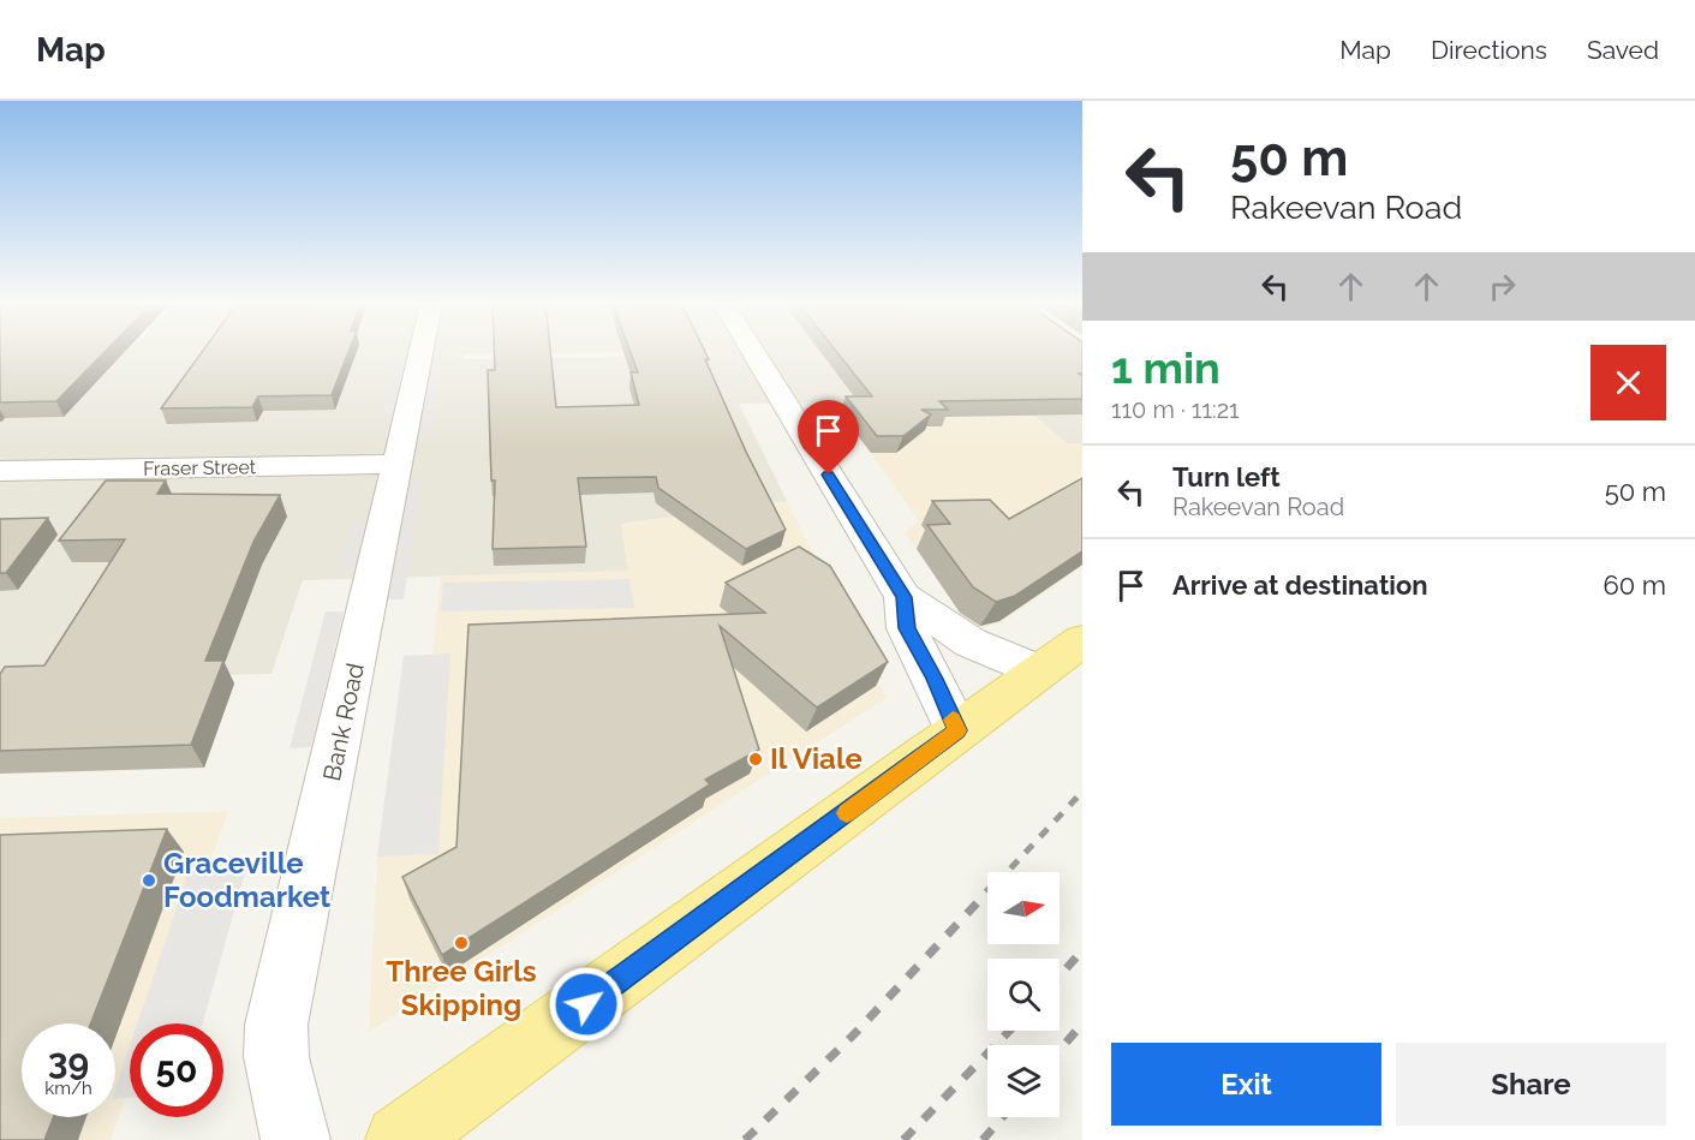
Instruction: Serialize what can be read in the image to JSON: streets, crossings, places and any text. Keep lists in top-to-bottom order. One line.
{"streets":{"street":["Fraser Street","Bank Road"]},"crossings":[["Fraser Street","Bank Road"]],"places":["Il Viale","Graceville Foodmarket","Three Girls Skipping"],"north":"right","page":{"header":"Map","nav":["Map","Directions","Saved"],"turn":["50 m","Rakeevan Road"],"heading":["1 min","110 m · 11:21"],"list":[{"name":"Turn left","note":"Rakeevan Road","value":"50 m"},{"name":"Arrive at destination","value":"60 m"}],"speed":"39 km/h","limit":"50","buttons":["Exit","Share"]}}
